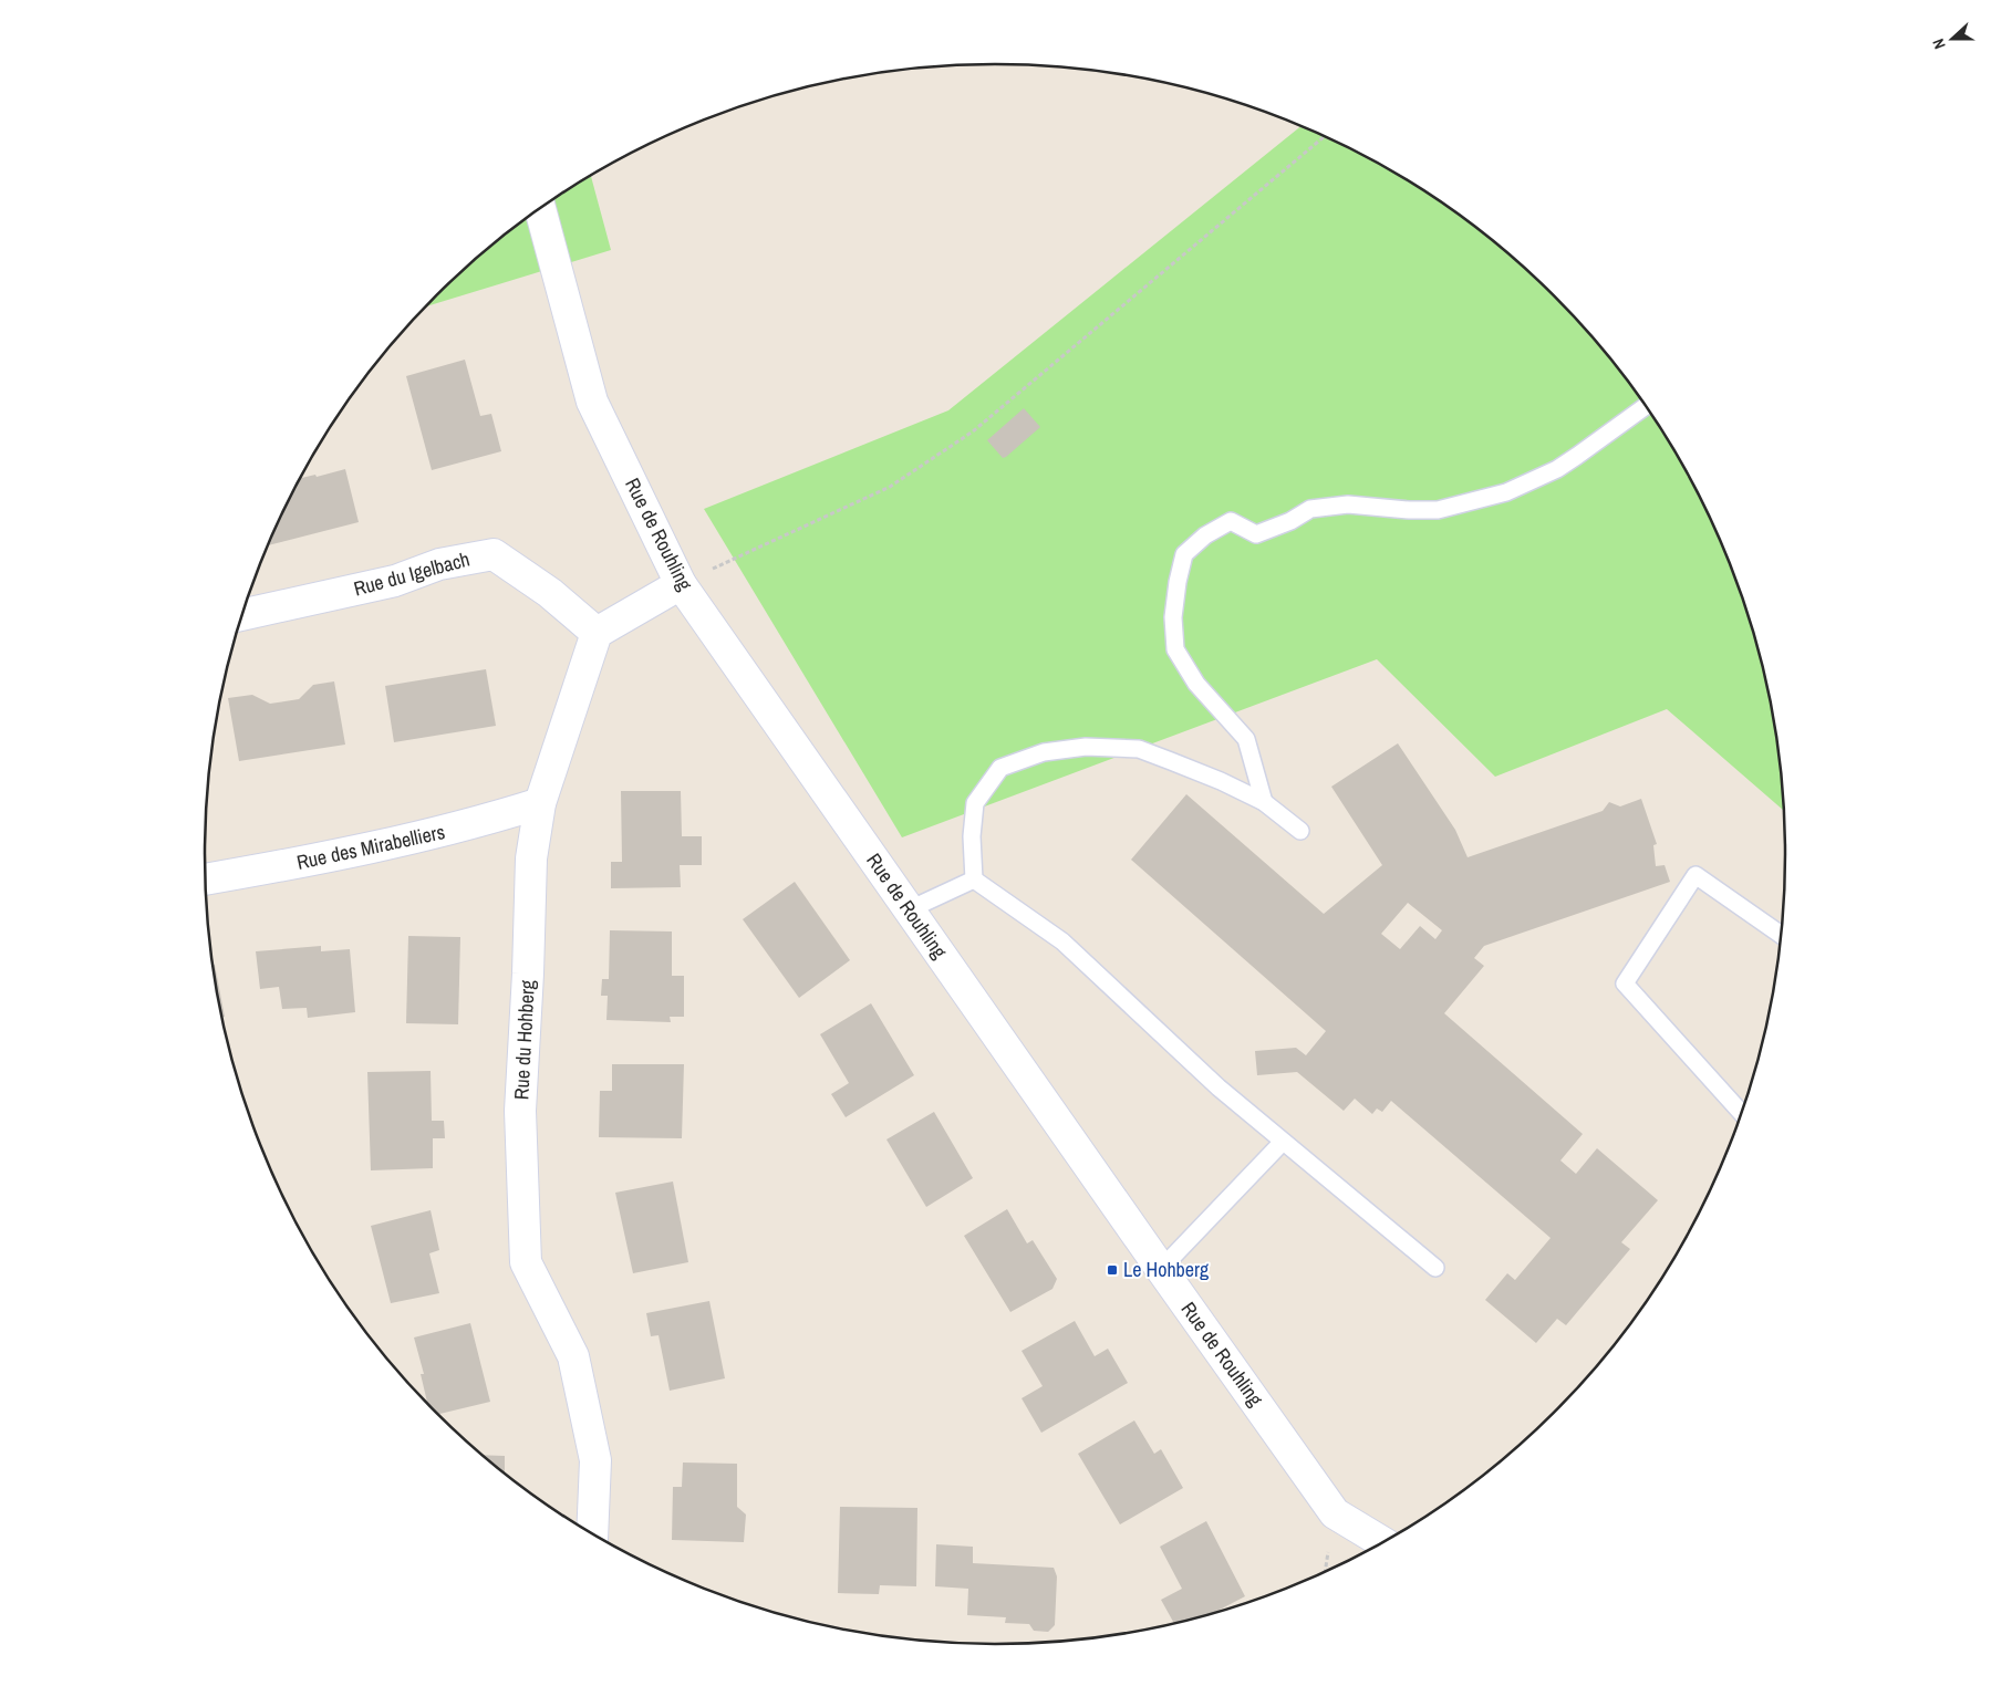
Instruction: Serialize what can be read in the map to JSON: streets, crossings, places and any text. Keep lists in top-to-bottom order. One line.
{"streets":{"street":["Rue de Rouhling","Rue du Igelbach","Rue des Mirabelliers","Rue du Hohberg"]},"crossings":[["Rue du Igelbach","Rue du Hohberg"],["Rue des Mirabelliers","Rue du Hohberg"]],"places":{"transit":["Le Hohberg"]},"north":"left"}
